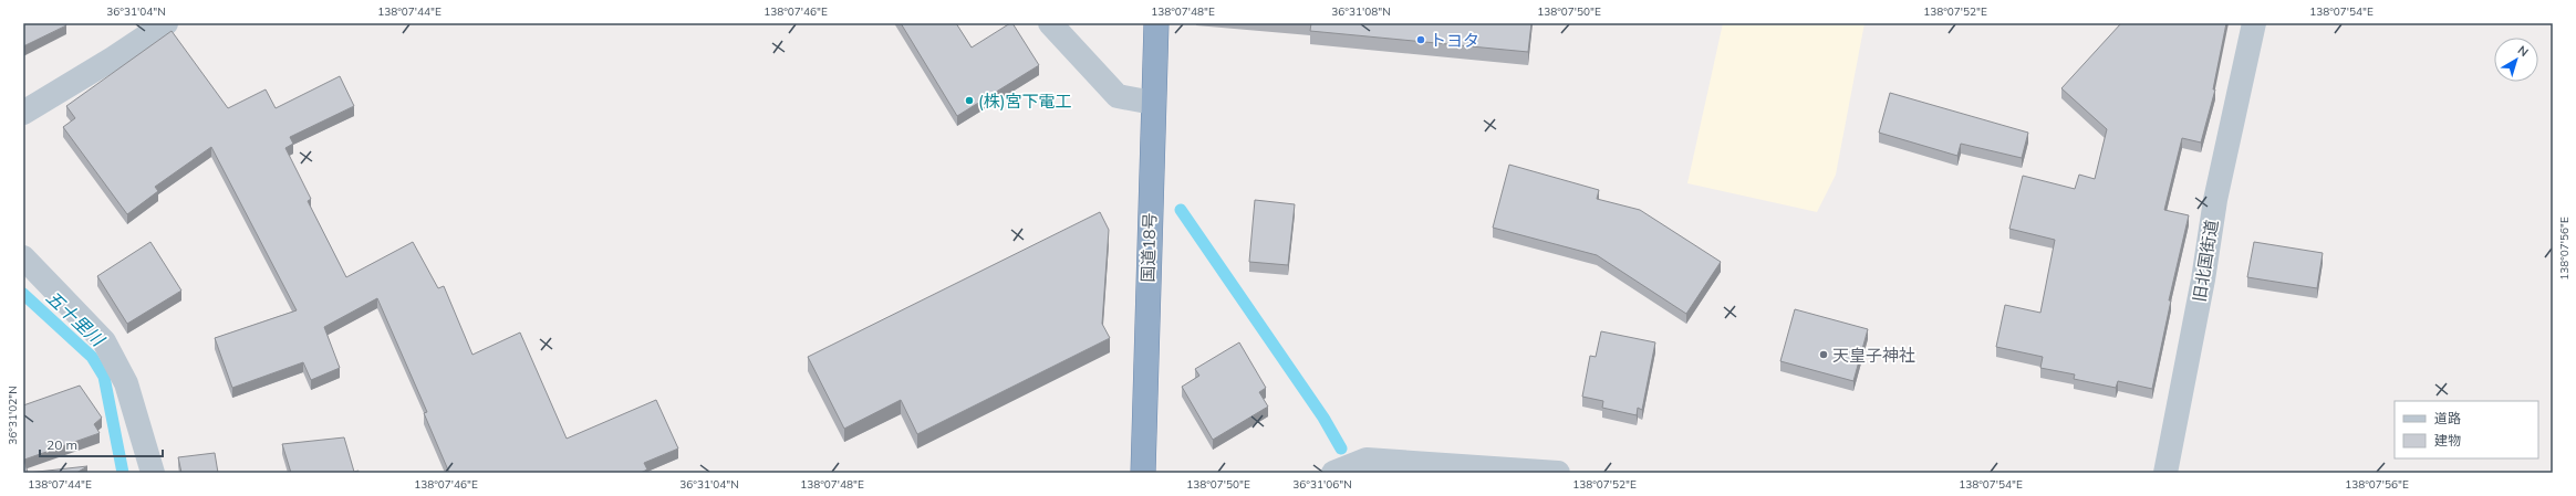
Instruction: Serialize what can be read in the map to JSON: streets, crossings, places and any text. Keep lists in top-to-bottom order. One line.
{"streets":{"highway":["国道18号"],"street":["旧北国街道"]},"water":["五十里川"],"places":["トヨタ","(株)宮下電工","天皇子神社"],"legend":["道路","建物"],"scale_bar":"20 m","north":"top right","coordinates":["36°31'04\"N","138°07'44\"E","138°07'46\"E","138°07'48\"E","36°31'08\"N","138°07'50\"E","138°07'52\"E","138°07'54\"E","138°07'56\"E","36°31'02\"N","36°31'06\"N"]}
